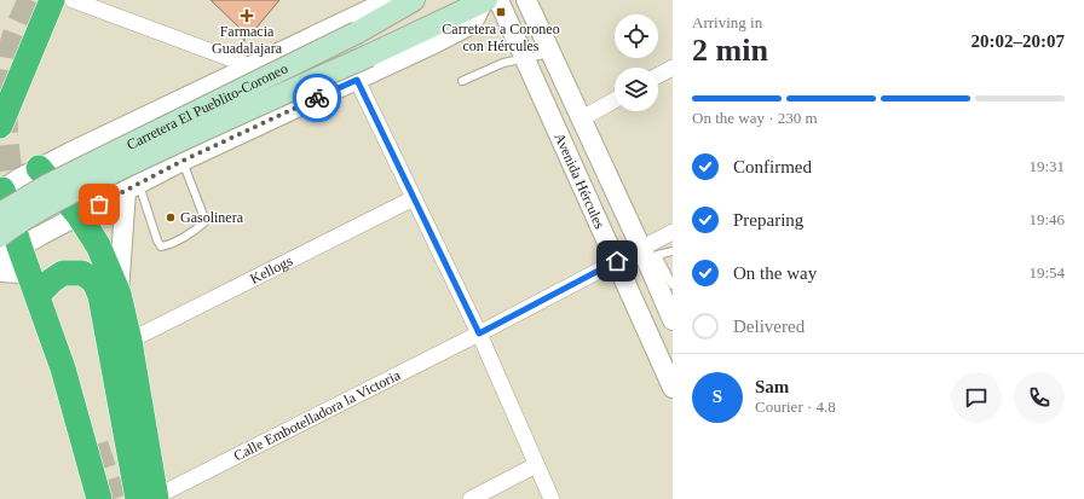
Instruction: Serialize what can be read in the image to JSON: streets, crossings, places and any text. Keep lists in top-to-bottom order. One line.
{"streets":{"main road":["Carretera El Pueblito-Coroneo"],"street":["Avenida Hércules","Kellogs","Calle Embotelladora la Victoria"]},"crossings":[["Carretera El Pueblito-Coroneo","Avenida Hércules"],["Avenida Hércules","Calle Embotelladora la Victoria"]],"places":{"transit":["Carretera a Coroneo con Hércules"],"health":["Farmacia Guadalajara"],"other":["Gasolinera"]},"page":{"heading":["2 min","Arriving in","20:02–20:07"],"panel":["Sam","Courier · 4.8"],"bar":"On the way · 230 m","list":[["Confirmed","19:31"],["Preparing","19:46"],["On the way","19:54"],"Delivered"],"round":"S"}}
